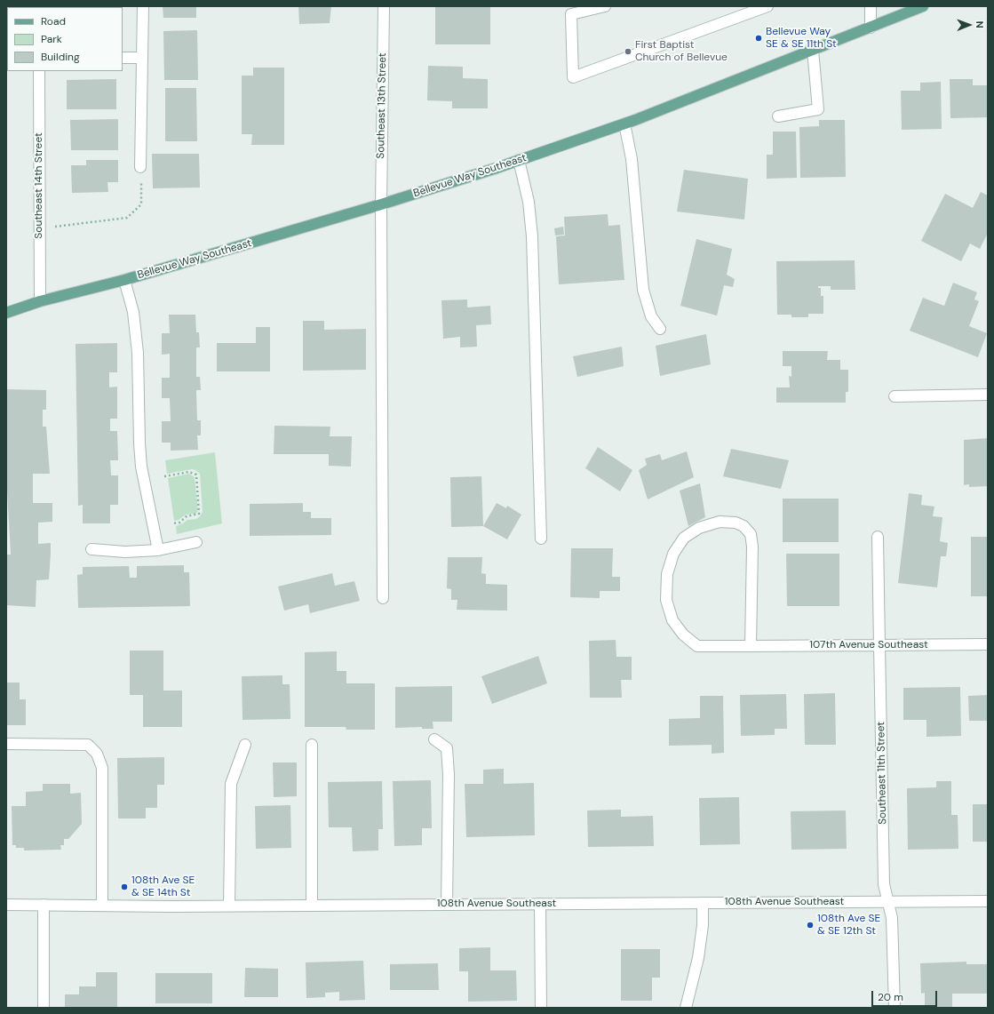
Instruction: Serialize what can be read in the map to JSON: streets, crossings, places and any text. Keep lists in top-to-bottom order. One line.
{"streets":{"main road":["Bellevue Way Southeast"],"street":["Southeast 13th Street","Southeast 14th Street","107th Avenue Southeast","Southeast 11th Street","108th Avenue Southeast"]},"crossings":[["Southeast 13th Street","Bellevue Way Southeast"],["Bellevue Way Southeast","Southeast 14th Street"],["107th Avenue Southeast","Southeast 11th Street"],["Southeast 11th Street","108th Avenue Southeast"]],"places":["Bellevue Way SE & SE 11th St","First Baptist Church of Bellevue","108th Ave SE & SE 14th St","108th Ave SE & SE 12th St"],"legend":["Road","Park","Building"],"scale_bar":"20 m","north":"right"}
